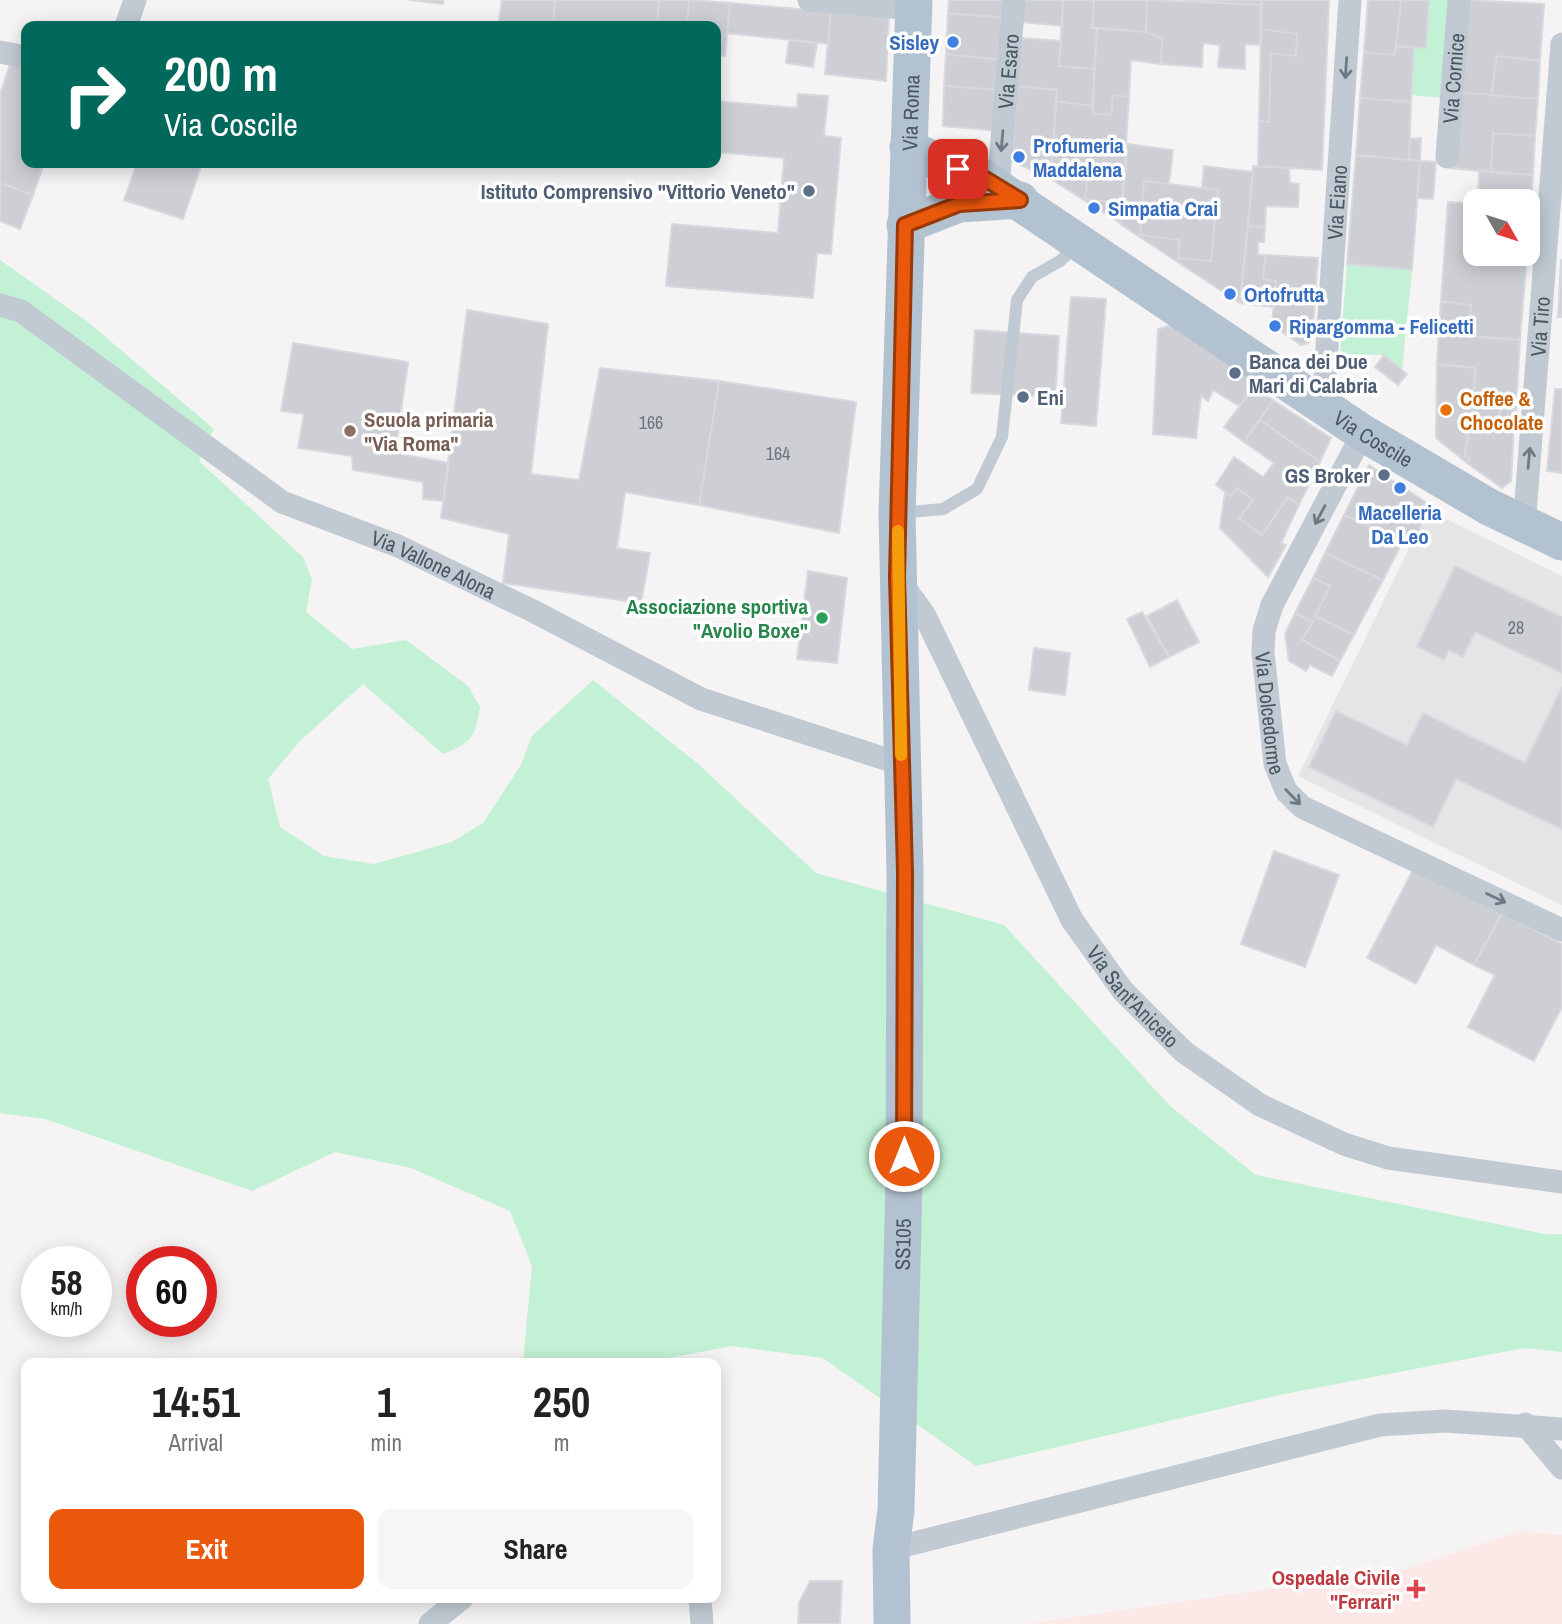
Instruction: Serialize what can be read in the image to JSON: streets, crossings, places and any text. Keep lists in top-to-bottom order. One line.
{"streets":{"main road":["Via Roma","Via Coscile","SS105"],"street":["Via Esaro","Via Cornice","Via Eiano","Via Tiro","Via Vallone Alona","Via Dolcedorme","Via Sant'Aniceto"]},"crossings":[["Via Esaro","Via Coscile"],["Via Roma","Via Coscile"],["Via Roma","SS105"],["Via Eiano","Via Coscile"],["Via Tiro","Via Coscile"],["Via Coscile","Via Dolcedorme"],["Via Vallone Alona","SS105"],["Via Sant'Aniceto","SS105"]],"one_way":["Via Esaro","Via Eiano","Via Tiro"],"places":{"other":["Sisley","Profumeria Maddalena","Istituto Comprensivo \"Vittorio Veneto\"","Simpatia Crai","Ortofrutta","Ripargomma - Felicetti","Banca dei Due Mari di Calabria","Eni","Coffee & Chocolate","Scuola primaria \"Via Roma\"","GS Broker","Macelleria Da Leo","Associazione sportiva \"Avolio Boxe\""],"health":["Ospedale Civile \"Ferrari\""]},"house_numbers":["166","164","28"],"north":"bottom right","page":{"turn":["200 m","Via Coscile"],"speed":"58 km/h","limit":"60","eta":["14:51","Arrival","1","min","250","m"],"buttons":["Exit","Share"]}}
